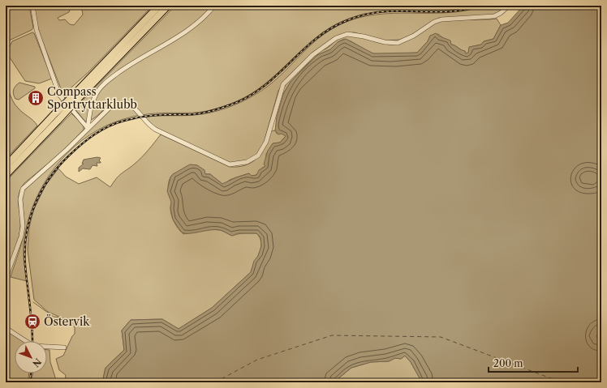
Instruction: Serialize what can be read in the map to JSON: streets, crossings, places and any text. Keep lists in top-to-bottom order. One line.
{"places":{"building":["Compass Sportryttarklubb"],"station":["Östervik"]},"scale_bar":"200 m","north":"bottom right"}
